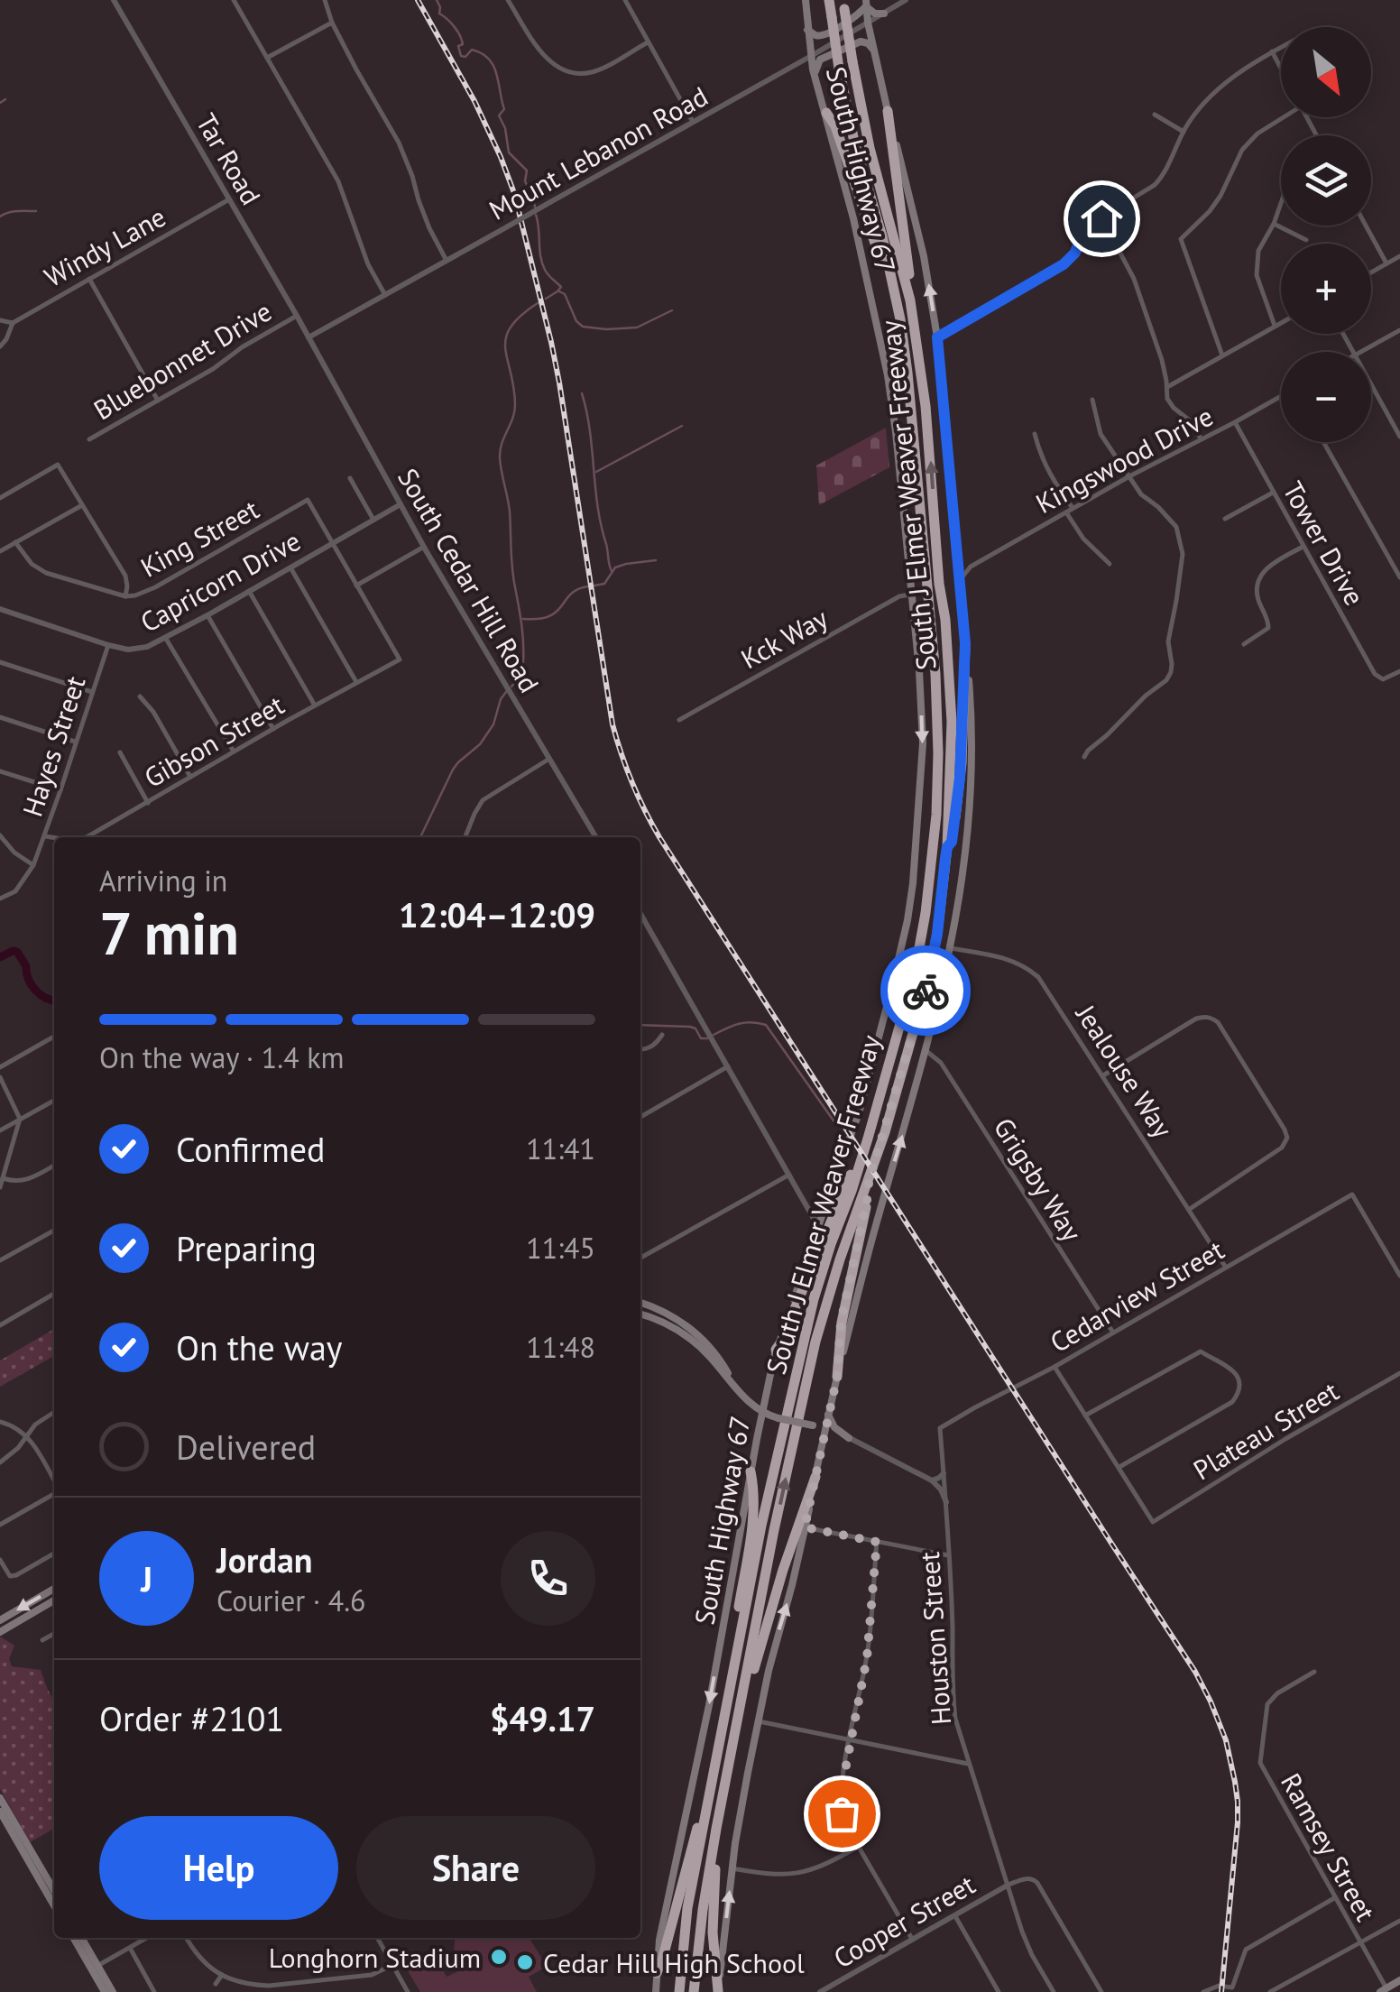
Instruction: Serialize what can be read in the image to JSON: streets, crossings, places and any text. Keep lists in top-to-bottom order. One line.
{"streets":{"highway":["South J Elmer Weaver Freeway"],"main road":["South Highway 67"],"street":["Mount Lebanon Road","Tar Road","Windy Lane","Bluebonnet Drive","Kingswood Drive","King Street","Tower Drive","South Cedar Hill Road","Capricorn Drive","Kck Way","Gibson Street","Hayes Street","Jealouse Way","Grigsby Way","Cedarview Street","Plateau Street","Houston Street","Ramsey Street","Cooper Street"]},"crossings":[["Mount Lebanon Road","Tar Road"],["Mount Lebanon Road","South Highway 67"],["Mount Lebanon Road","South Cedar Hill Road"],["Tar Road","Windy Lane"],["Tar Road","Bluebonnet Drive"],["Tar Road","South Cedar Hill Road"],["South Highway 67","Kingswood Drive"],["South Highway 67","Kck Way"],["South Highway 67","Jealouse Way"],["South Highway 67","Grigsby Way"],["Kingswood Drive","Tower Drive"],["King Street","Capricorn Drive"],["South Cedar Hill Road","Capricorn Drive"],["Capricorn Drive","Hayes Street"],["Gibson Street","Hayes Street"],["Jealouse Way","Cedarview Street"],["Grigsby Way","Cedarview Street"],["Cedarview Street","Houston Street"],["Houston Street","Cooper Street"]],"places":["Longhorn Stadium","Cedar Hill High School"],"north":"bottom right","page":{"map_buttons":["+","−"],"heading":["7 min","Arriving in","12:04–12:09"],"panel":["Jordan","Courier · 4.6","Order #2101","$49.17"],"bar":"On the way · 1.4 km","list":[["Confirmed","11:41"],["Preparing","11:45"],["On the way","11:48"],"Delivered"],"round":"J","buttons":["Help","Share"]}}
